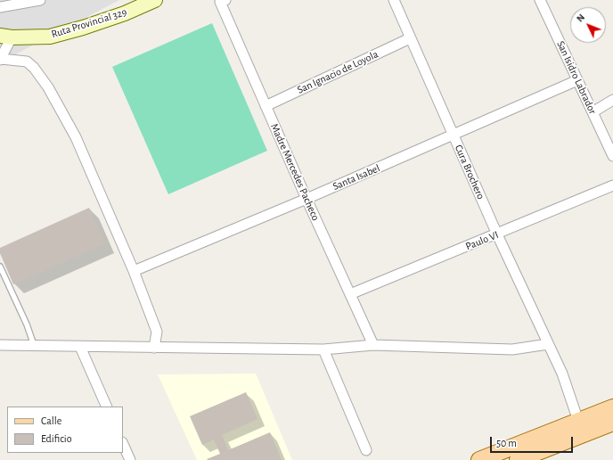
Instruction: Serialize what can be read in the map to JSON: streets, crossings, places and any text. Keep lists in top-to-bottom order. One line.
{"streets":{"main road":["Ruta Provincial 329"],"street":["San Ignacio de Loyola","San Isidro Labrador","Madre Mercedes Pacheco","Cura Brochero","Santa Isabel","Paulo VI"]},"crossings":[["San Ignacio de Loyola","Madre Mercedes Pacheco"],["San Ignacio de Loyola","Cura Brochero"],["San Isidro Labrador","Santa Isabel"],["Madre Mercedes Pacheco","Santa Isabel"],["Madre Mercedes Pacheco","Paulo VI"],["Cura Brochero","Santa Isabel"],["Cura Brochero","Paulo VI"]],"legend":["Calle","Edificio"],"scale_bar":"50 m","north":"top left"}
